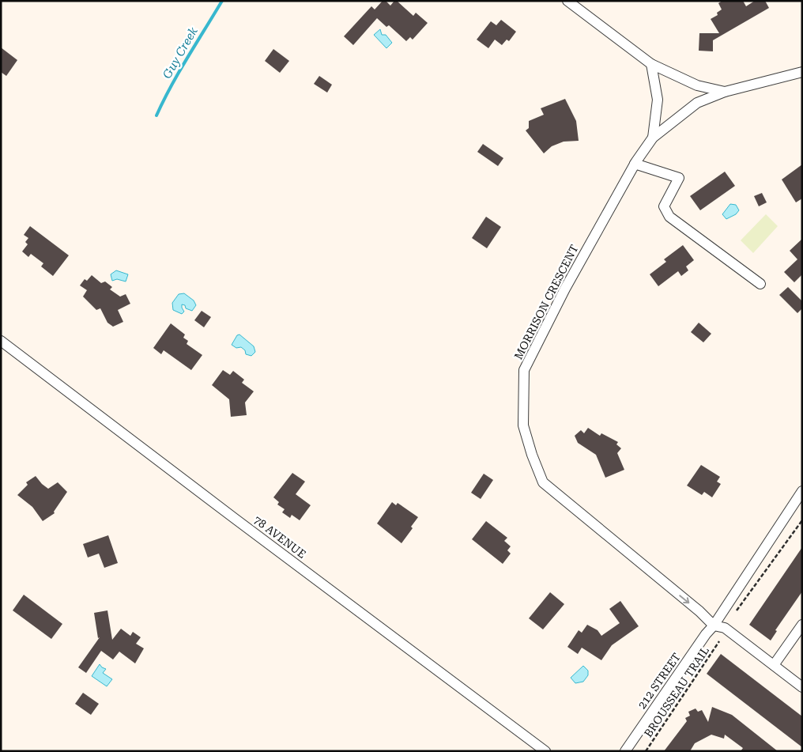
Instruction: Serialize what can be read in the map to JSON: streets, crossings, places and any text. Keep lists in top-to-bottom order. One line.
{"streets":{"street":["MORRISON CRESCENT","78 AVENUE","212 STREET"],"path":["BROUSSEAU TRAIL"]},"crossings":[["MORRISON CRESCENT","212 STREET"]],"one_way":["MORRISON CRESCENT"],"water":["Guy Creek"]}
